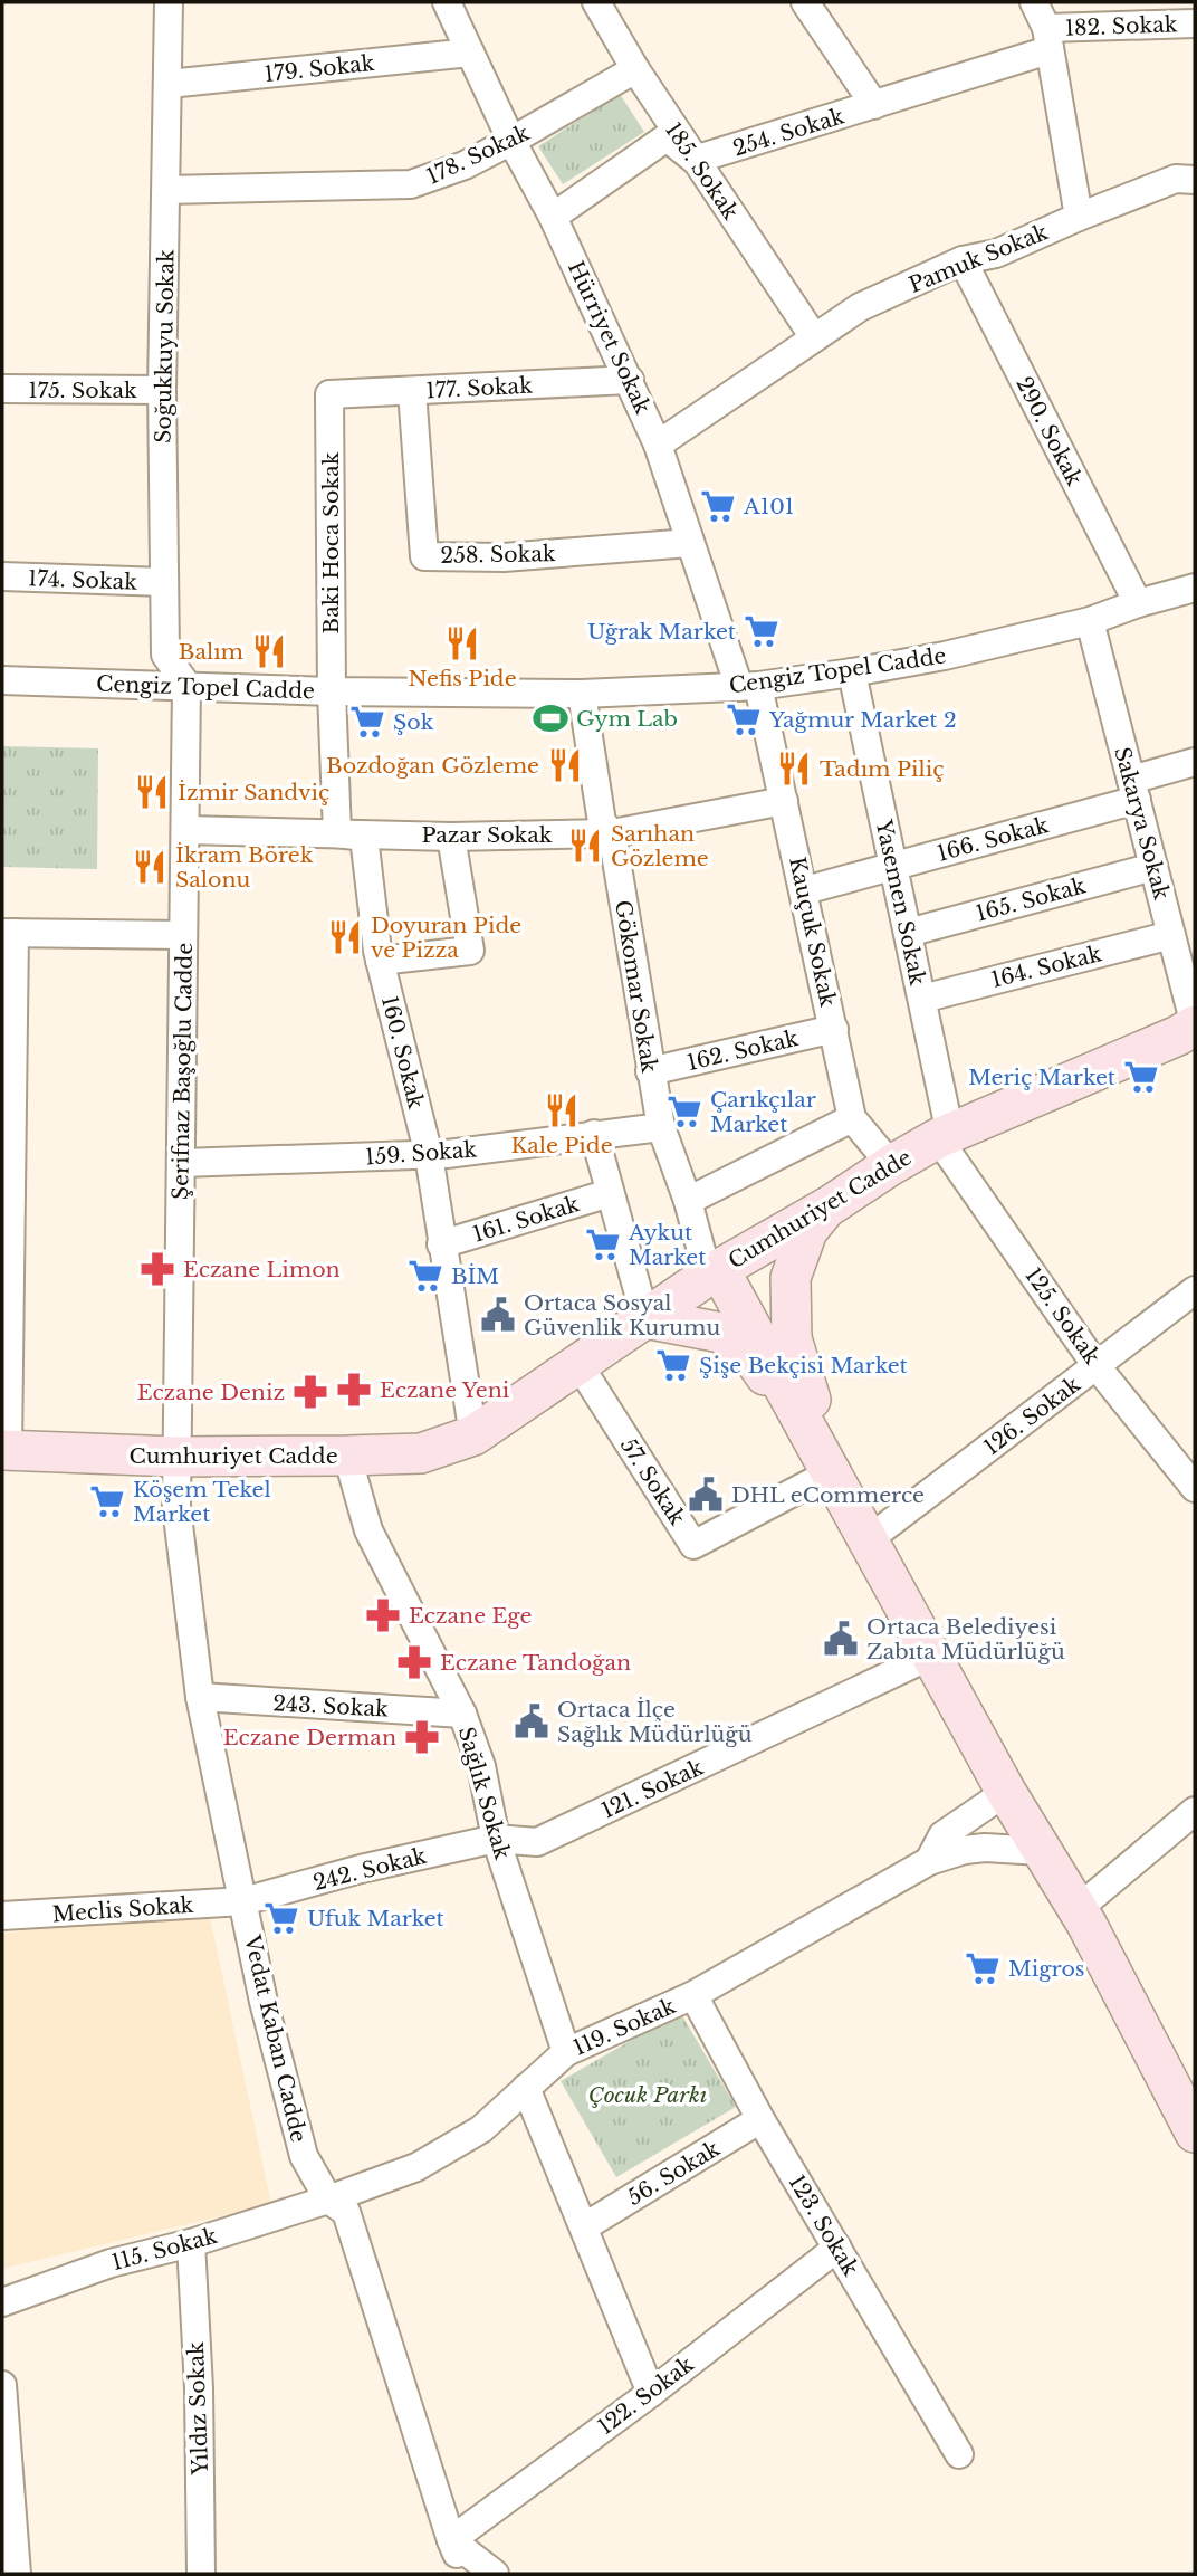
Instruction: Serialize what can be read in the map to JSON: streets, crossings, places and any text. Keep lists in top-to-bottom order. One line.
{"streets":{"street":["182. Sokak","179. Sokak","254. Sokak","178. Sokak","185. Sokak","Pamuk Sokak","Hürriyet Sokak","Soğukkuyu Sokak","177. Sokak","175. Sokak","290. Sokak","Baki Hoca Sokak","258. Sokak","174. Sokak","Cengiz Topel Cadde","Sakarya Sokak","Pazar Sokak","166. Sokak","165. Sokak","Yasemen Sokak","Kauçuk Sokak","164. Sokak","Gökomar Sokak","162. Sokak","160. Sokak","Şerifnaz Başoğlu Cadde","159. Sokak","Cumhuriyet Cadde","161. Sokak","125. Sokak","126. Sokak","57. Sokak","243. Sokak","121. Sokak","Sağlık Sokak","242. Sokak","Meclis Sokak","119. Sokak","Vedat Kaban Cadde","56. Sokak","123. Sokak","115. Sokak","122. Sokak","Yıldız Sokak"]},"crossings":[["182. Sokak","254. Sokak"],["179. Sokak","Hürriyet Sokak"],["179. Sokak","Soğukkuyu Sokak"],["254. Sokak","185. Sokak"],["178. Sokak","185. Sokak"],["178. Sokak","Hürriyet Sokak"],["178. Sokak","Soğukkuyu Sokak"],["185. Sokak","Pamuk Sokak"],["Pamuk Sokak","Hürriyet Sokak"],["Pamuk Sokak","290. Sokak"],["Hürriyet Sokak","177. Sokak"],["Hürriyet Sokak","258. Sokak"],["Hürriyet Sokak","Cengiz Topel Cadde"],["Hürriyet Sokak","Kauçuk Sokak"],["Soğukkuyu Sokak","175. Sokak"],["Soğukkuyu Sokak","174. Sokak"],["Soğukkuyu Sokak","Cengiz Topel Cadde"],["Soğukkuyu Sokak","Şerifnaz Başoğlu Cadde"],["177. Sokak","Baki Hoca Sokak"],["177. Sokak","258. Sokak"],["290. Sokak","Cengiz Topel Cadde"],["Baki Hoca Sokak","Cengiz Topel Cadde"],["Cengiz Topel Cadde","Sakarya Sokak"],["Cengiz Topel Cadde","Yasemen Sokak"],["Cengiz Topel Cadde","Kauçuk Sokak"],["Cengiz Topel Cadde","Gökomar Sokak"],["Cengiz Topel Cadde","Şerifnaz Başoğlu Cadde"],["Sakarya Sokak","166. Sokak"],["Sakarya Sokak","165. Sokak"],["Sakarya Sokak","164. Sokak"],["Sakarya Sokak","Cumhuriyet Cadde"],["Pazar Sokak","Kauçuk Sokak"],["Pazar Sokak","Gökomar Sokak"],["Pazar Sokak","160. Sokak"],["Pazar Sokak","Şerifnaz Başoğlu Cadde"],["166. Sokak","Yasemen Sokak"],["166. Sokak","Kauçuk Sokak"],["165. Sokak","Yasemen Sokak"],["Yasemen Sokak","164. Sokak"],["Yasemen Sokak","Cumhuriyet Cadde"],["Yasemen Sokak","125. Sokak"],["Kauçuk Sokak","162. Sokak"],["Kauçuk Sokak","Cumhuriyet Cadde"],["Gökomar Sokak","162. Sokak"],["Gökomar Sokak","159. Sokak"],["Gökomar Sokak","Cumhuriyet Cadde"],["160. Sokak","159. Sokak"],["160. Sokak","Cumhuriyet Cadde"],["160. Sokak","161. Sokak"],["Şerifnaz Başoğlu Cadde","159. Sokak"],["Şerifnaz Başoğlu Cadde","Cumhuriyet Cadde"],["Şerifnaz Başoğlu Cadde","Vedat Kaban Cadde"],["Cumhuriyet Cadde","125. Sokak"],["Cumhuriyet Cadde","57. Sokak"],["Cumhuriyet Cadde","Sağlık Sokak"],["Cumhuriyet Cadde","Vedat Kaban Cadde"],["125. Sokak","126. Sokak"],["243. Sokak","Sağlık Sokak"],["243. Sokak","Vedat Kaban Cadde"],["121. Sokak","Sağlık Sokak"],["121. Sokak","242. Sokak"],["Sağlık Sokak","242. Sokak"],["Sağlık Sokak","119. Sokak"],["242. Sokak","Meclis Sokak"],["242. Sokak","Vedat Kaban Cadde"],["Meclis Sokak","Vedat Kaban Cadde"],["119. Sokak","Vedat Kaban Cadde"],["119. Sokak","123. Sokak"],["119. Sokak","115. Sokak"],["Vedat Kaban Cadde","115. Sokak"],["Vedat Kaban Cadde","122. Sokak"],["56. Sokak","123. Sokak"],["123. Sokak","122. Sokak"],["115. Sokak","Yıldız Sokak"]],"parks":["Çocuk Parkı"],"places":{"supermarket":["A101","Uğrak Market","Yağmur Market 2","Şok","Meriç Market","Çarıkçılar Market","Aykut Market","BİM","Şişe Bekçisi Market","Köşem Tekel Market","Ufuk Market","Migros"],"restaurant":["Nefis Pide","Balım","Bozdoğan Gözleme","Tadım Piliç","İzmir Sandviç","Sarıhan Gözleme","İkram Börek Salonu","Doyuran Pide ve Pizza","Kale Pide"],"sports":["Gym Lab"],"pharmacy":["Eczane Limon","Eczane Yeni","Eczane Deniz","Eczane Ege","Eczane Tandoğan","Eczane Derman"],"public building":["Ortaca Sosyal Güvenlik Kurumu","DHL eCommerce","Ortaca Belediyesi Zabıta Müdürlüğü","Ortaca İlçe Sağlık Müdürlüğü"]}}
